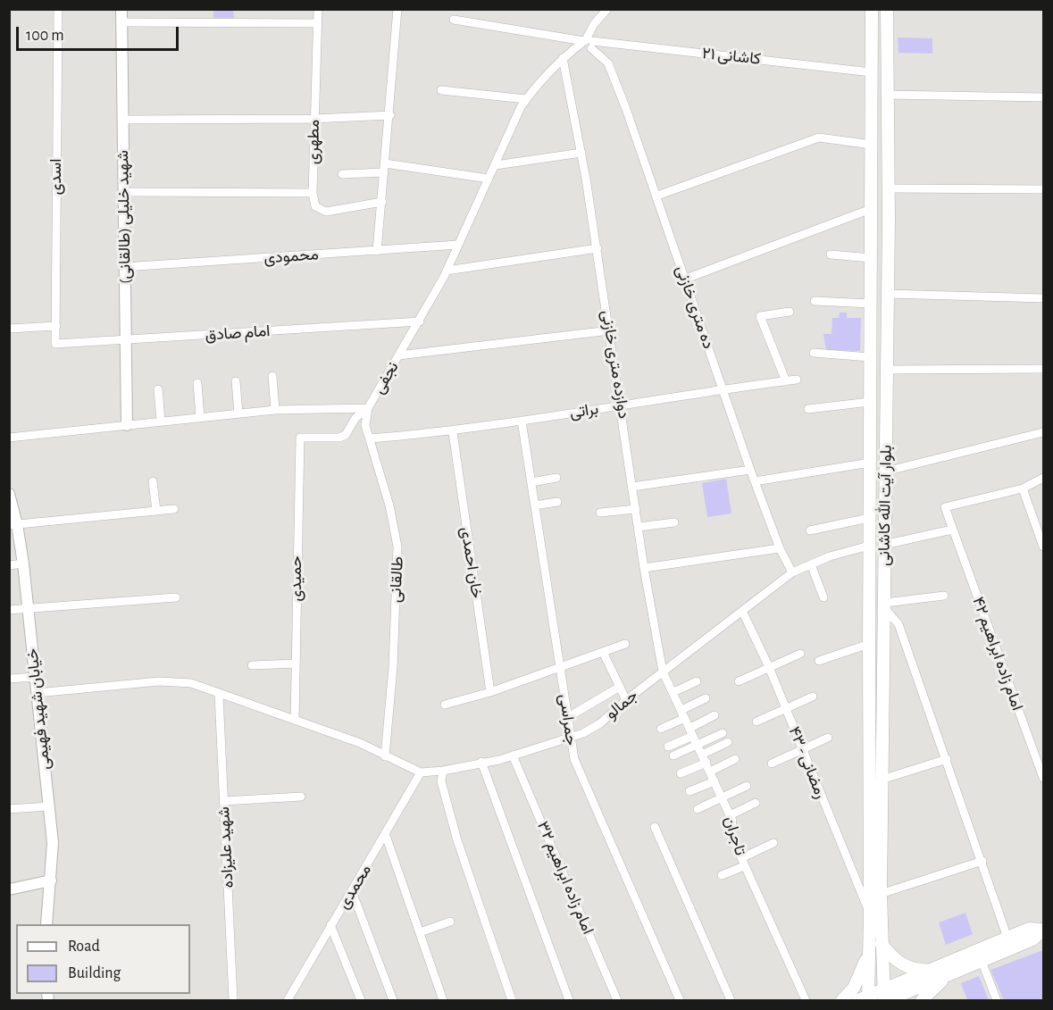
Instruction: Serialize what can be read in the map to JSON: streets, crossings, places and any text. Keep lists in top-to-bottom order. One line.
{"streets":{"main road":["بلوار آیت الله کاشانی"],"street":["کاشانی ۲۱","مطهری","اسدی","شهید خلیلی (طالقانی)","محمودی","ده متری خازنی","امام صادق","دوازده متری خازنی","نجفی","براتی","خان احمدی","حمیدی","طالقانی","امام زاده ابراهیم ۴۲","جمالو","خیابان شهید فهیمی","جمراسی","رمضانی - ۴۳","تاجران","شهید علیزاده","امام زاده ابراهیم ۳۲","محمدی"]},"crossings":[["کاشانی ۲۱","ده متری خازنی"],["کاشانی ۲۱","نجفی"],["کاشانی ۲۱","بلوار آیت الله کاشانی"],["اسدی","امام صادق"],["شهید خلیلی (طالقانی)","محمودی"],["شهید خلیلی (طالقانی)","امام صادق"],["شهید خلیلی (طالقانی)","نجفی"],["محمودی","نجفی"],["ده متری خازنی","نجفی"],["ده متری خازنی","براتی"],["ده متری خازنی","جمالو"],["امام صادق","نجفی"],["دوازده متری خازنی","نجفی"],["دوازده متری خازنی","براتی"],["دوازده متری خازنی","جمالو"],["دوازده متری خازنی","تاجران"],["نجفی","حمیدی"],["نجفی","طالقانی"],["براتی","خان احمدی"],["براتی","طالقانی"],["براتی","جمراسی"],["بلوار آیت الله کاشانی","جمالو"],["بلوار آیت الله کاشانی","رمضانی - ۴۳"],["حمیدی","طالقانی"],["جمالو","جمراسی"],["جمالو","رمضانی - ۴۳"],["جمالو","تاجران"],["جمالو","امام زاده ابراهیم ۳۲"],["جمالو","محمدی"]],"legend":["Road","Building"],"scale_bar":"100 m"}
